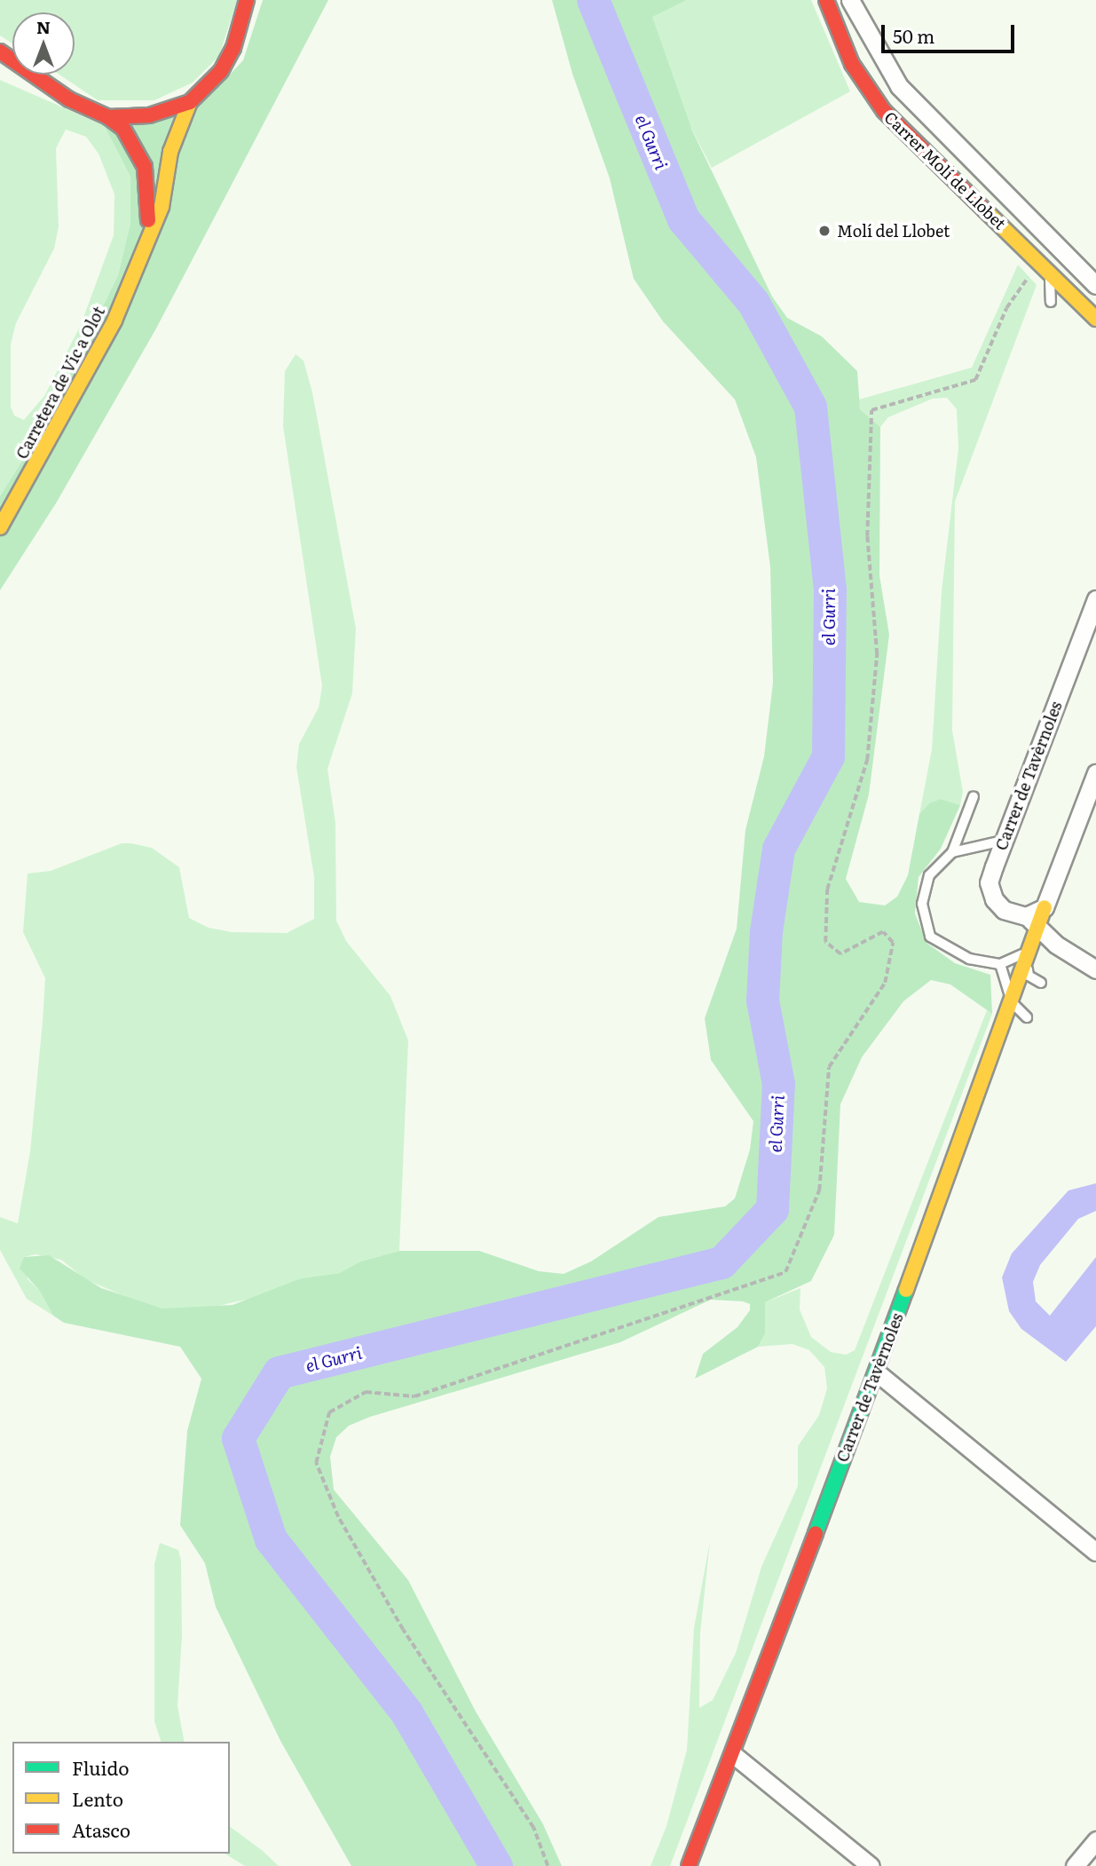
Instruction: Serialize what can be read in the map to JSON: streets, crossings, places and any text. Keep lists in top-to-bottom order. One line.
{"streets":{"street":["Carrer Molí de Llobet","Carretera de Vic a Olot","Carrer de Tavèrnoles"]},"water":["el Gurri"],"places":["Molí del Llobet"],"legend":["Fluido","Lento","Atasco"],"scale_bar":"50 m","north":"top"}
